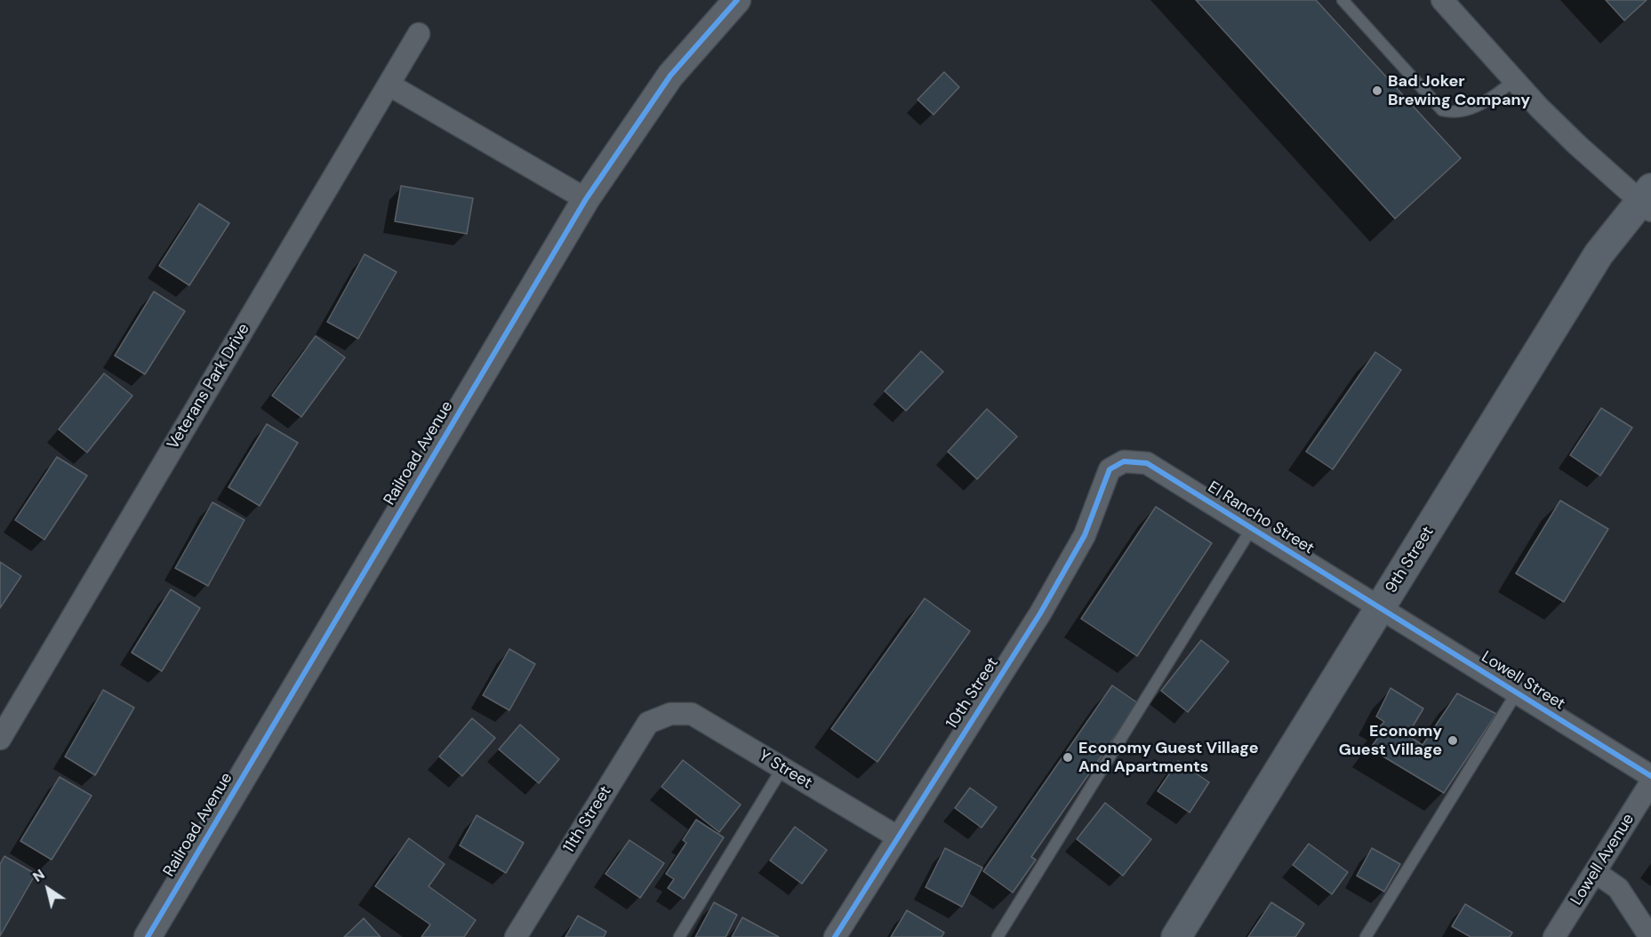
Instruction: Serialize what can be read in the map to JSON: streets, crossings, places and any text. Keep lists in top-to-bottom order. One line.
{"streets":{"main road":["9th Street"],"street":["Veterans Park Drive","Railroad Avenue","El Rancho Street","Lowell Street","10th Street","Y Street","11th Street","Lowell Avenue"]},"crossings":[["El Rancho Street","9th Street"],["El Rancho Street","Lowell Street"],["El Rancho Street","10th Street"],["9th Street","Lowell Street"],["10th Street","Y Street"],["Y Street","11th Street"]],"places":["Bad Joker Brewing Company","Economy Guest Village","Economy Guest Village And Apartments"],"north":"top left"}
